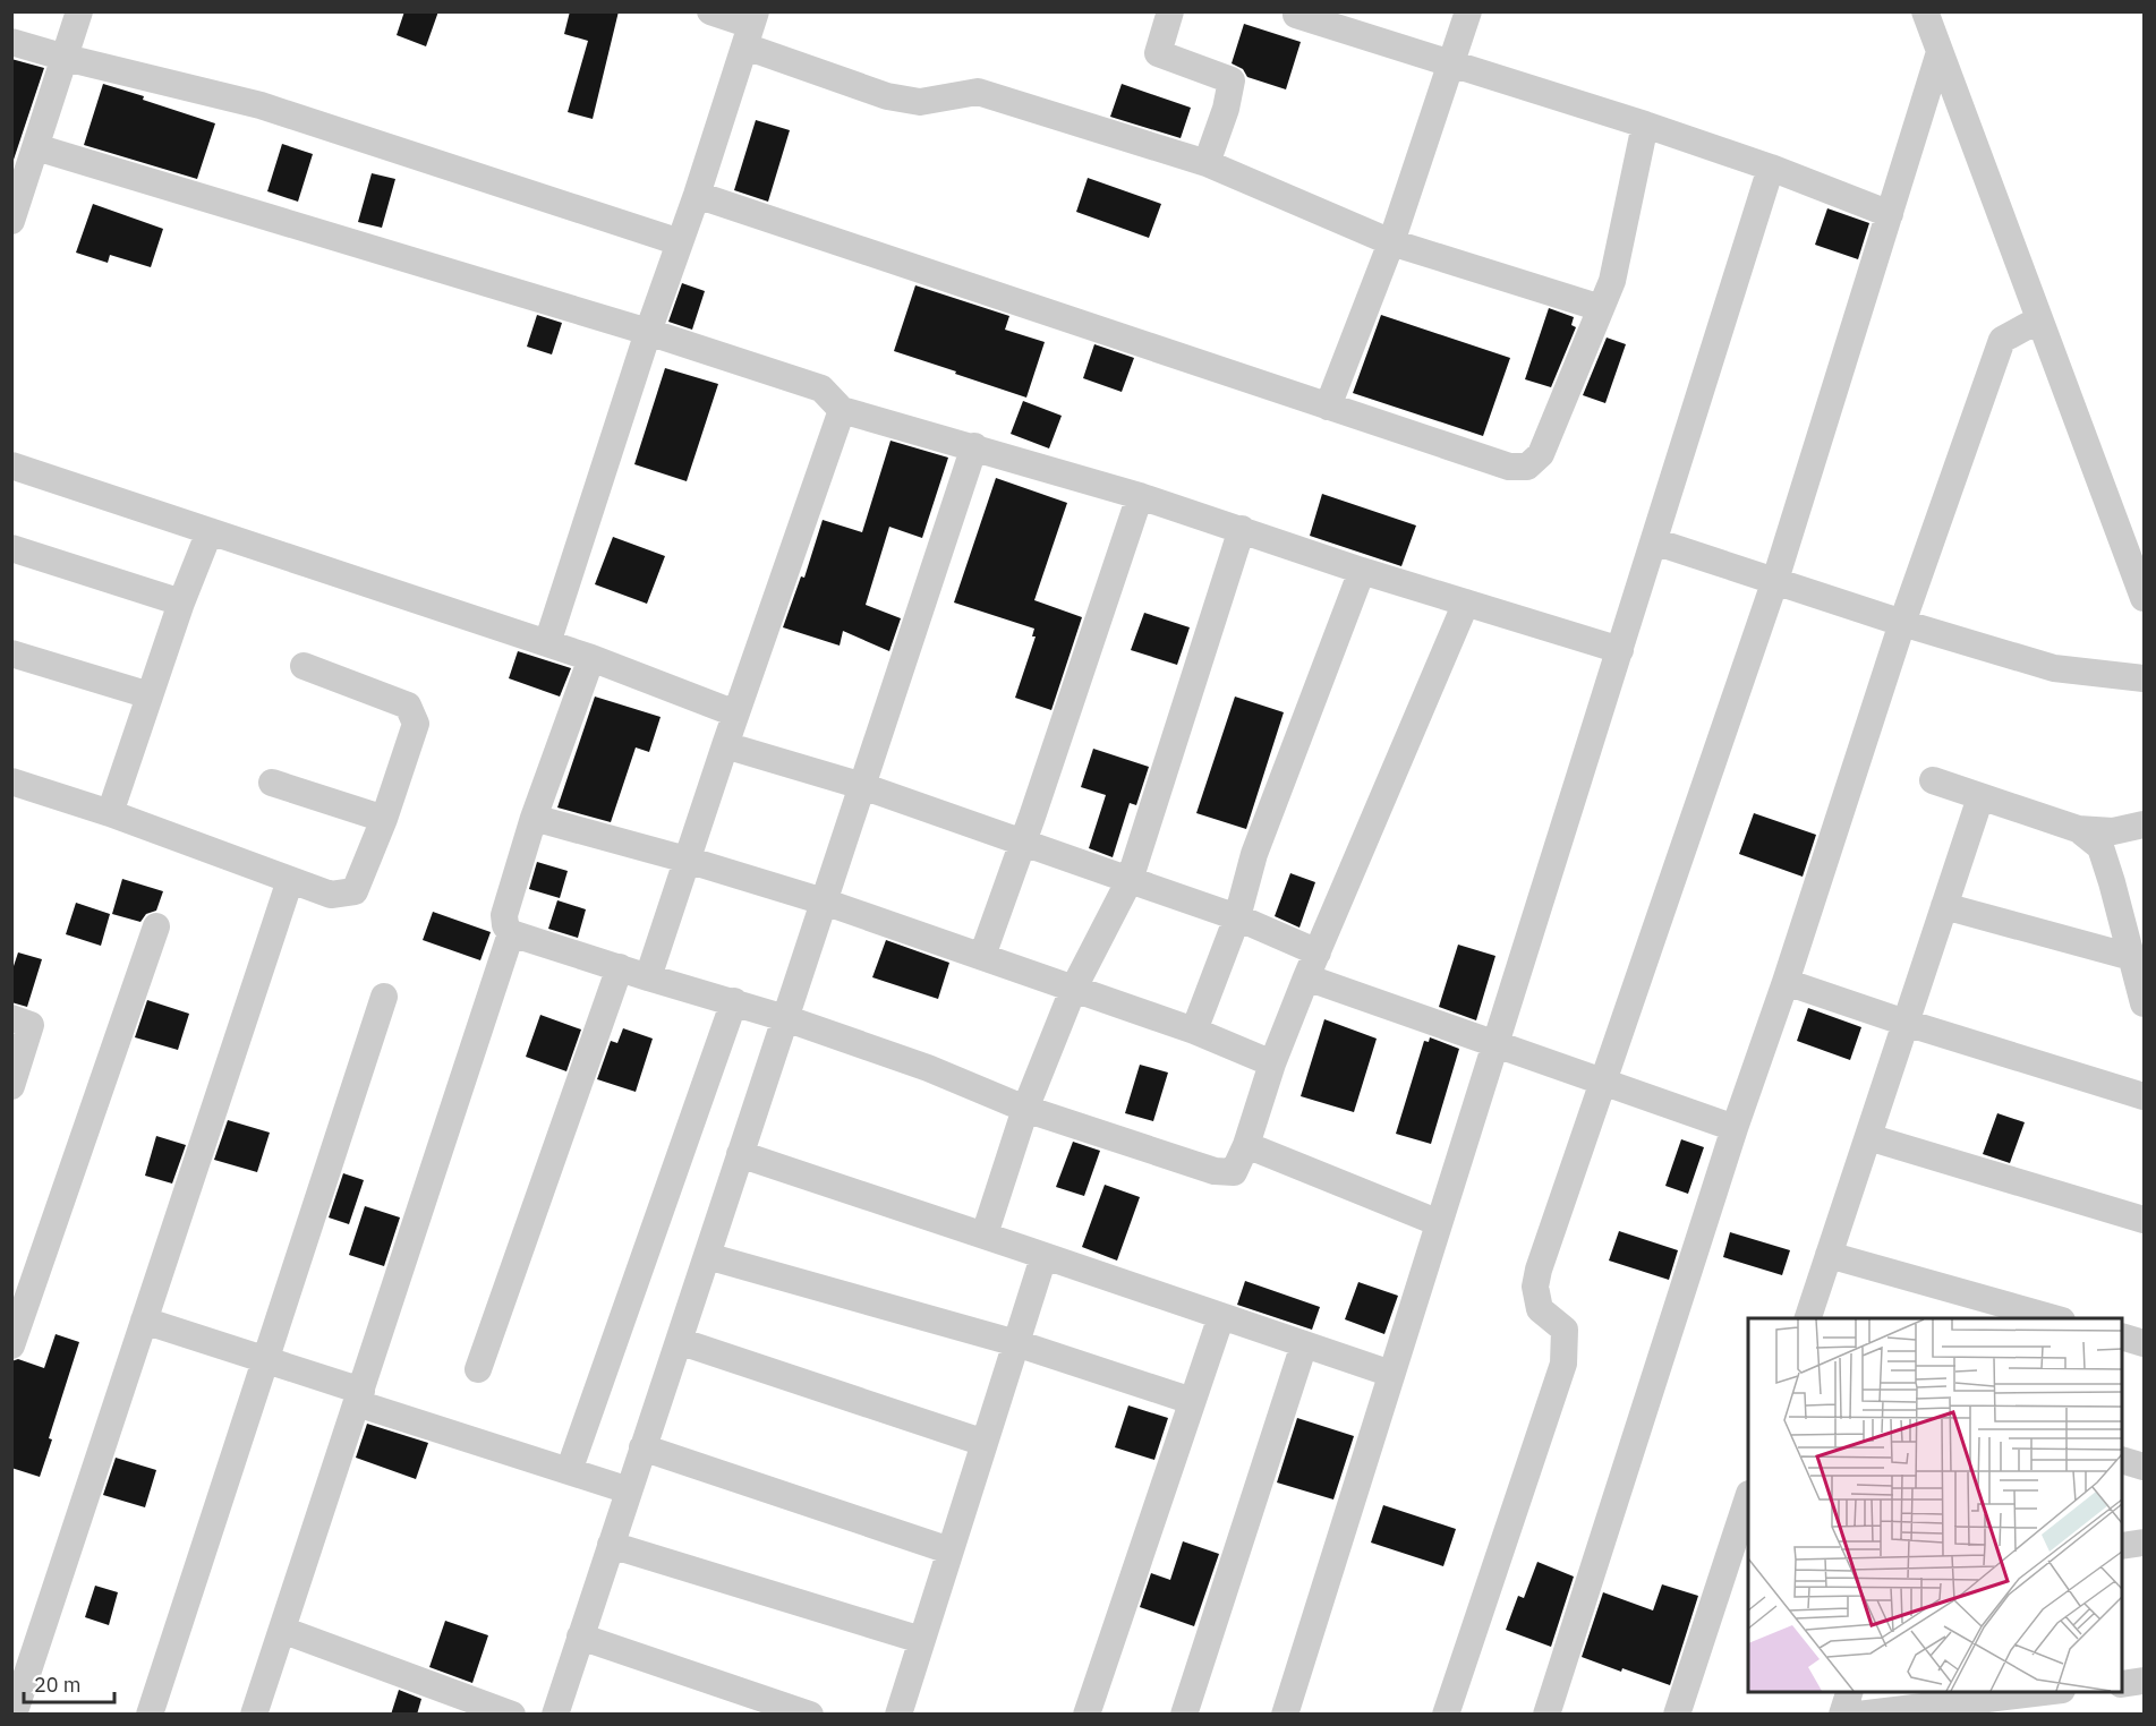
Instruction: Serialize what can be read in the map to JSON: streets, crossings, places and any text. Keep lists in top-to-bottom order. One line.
{"scale_bar":"20 m"}
